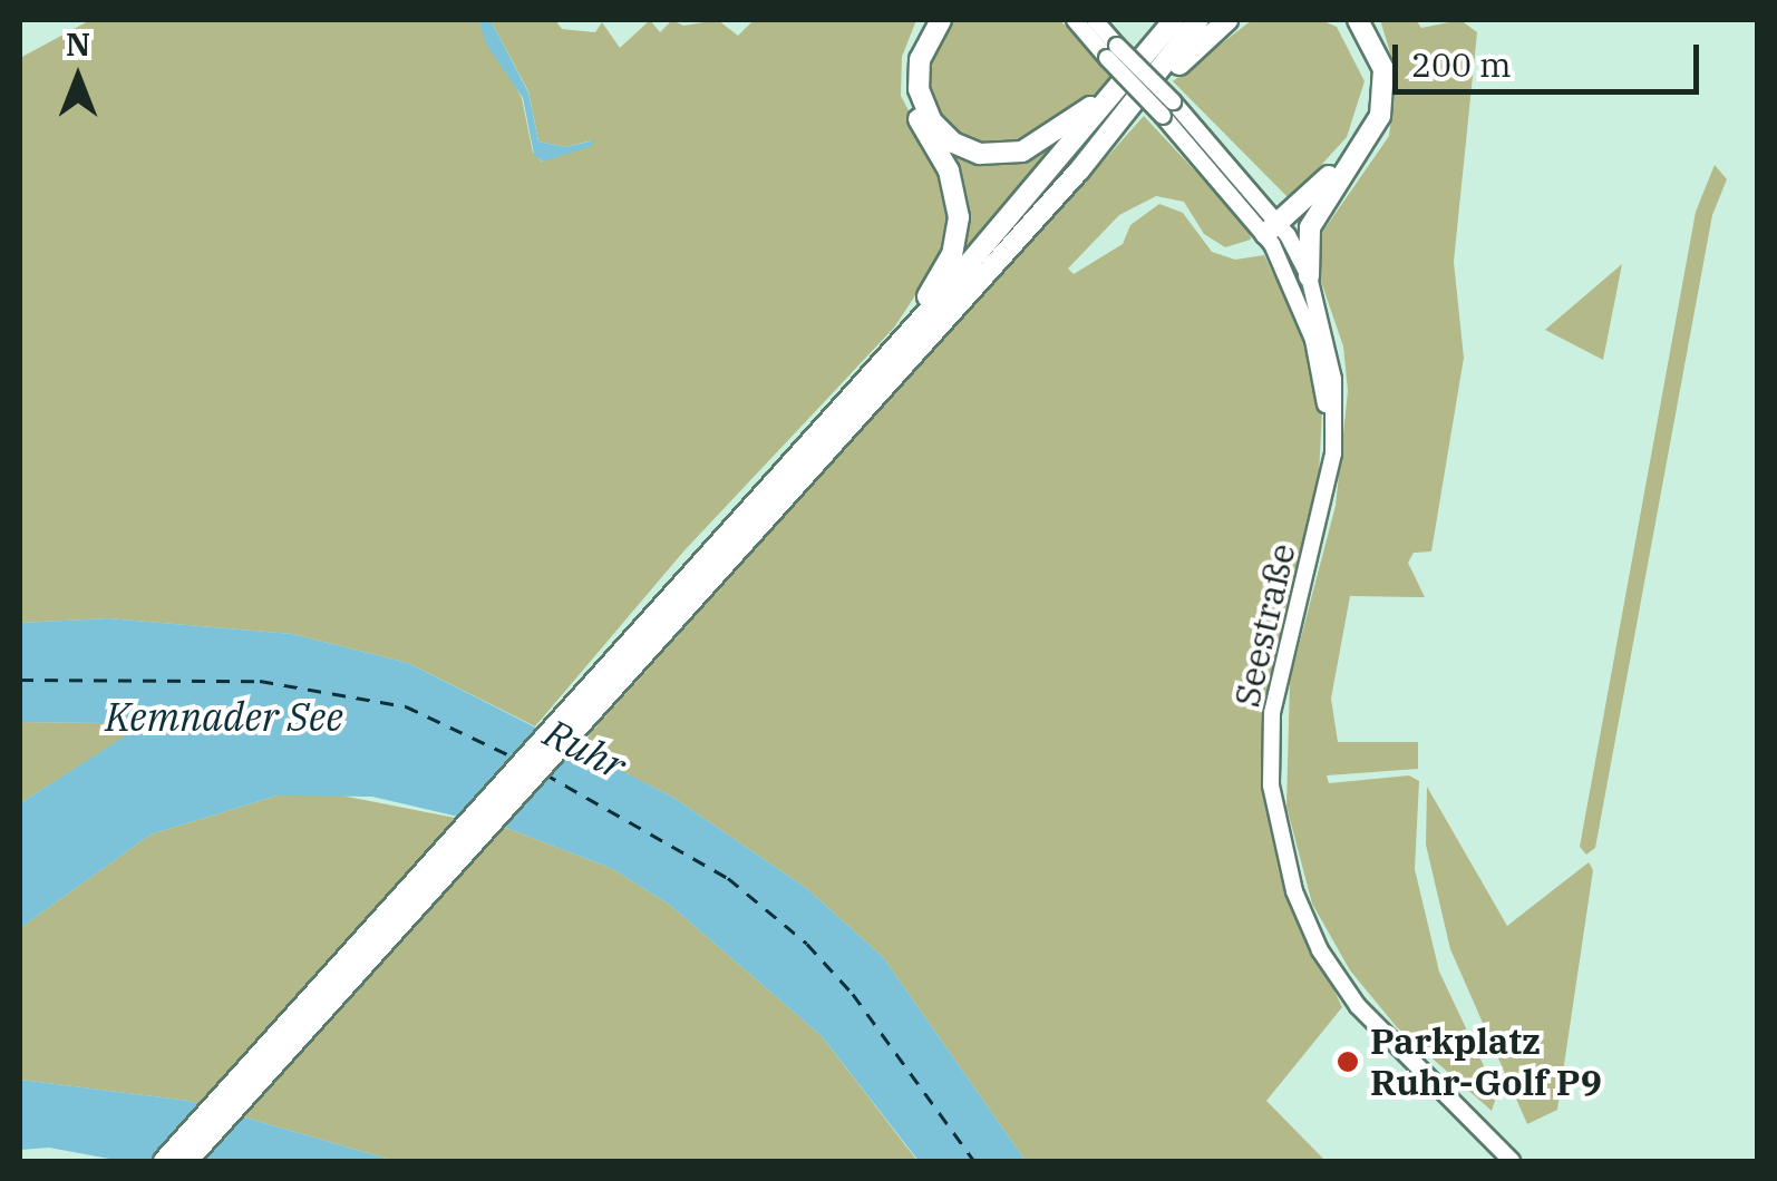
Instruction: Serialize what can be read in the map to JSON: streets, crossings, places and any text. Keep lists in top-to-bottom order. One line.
{"streets":{"main road":["Seestraße"]},"water":["Kemnader See","Ruhr"],"places":["Parkplatz Ruhr-Golf P9"],"scale_bar":"200 m","north":"top"}
